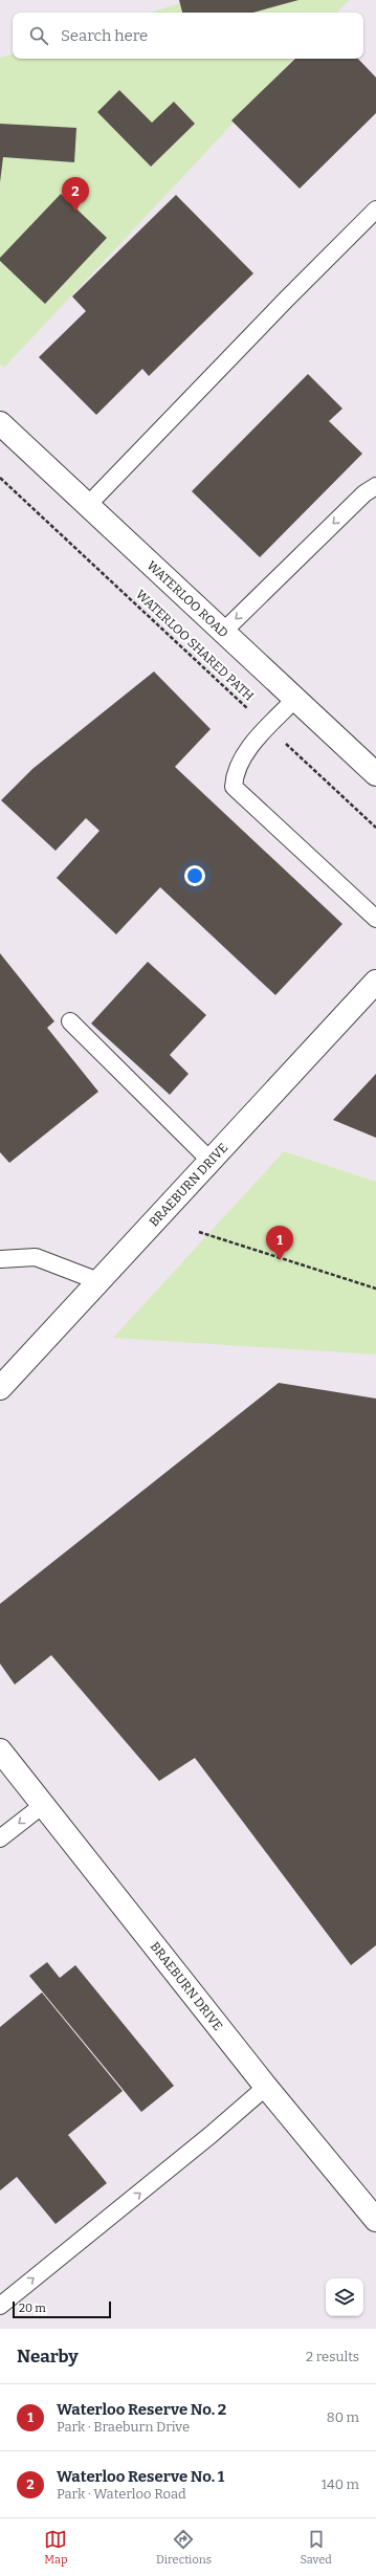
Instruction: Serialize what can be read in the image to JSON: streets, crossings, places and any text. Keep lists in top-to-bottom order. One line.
{"streets":{"street":["WATERLOO ROAD","BRAEBURN DRIVE"],"path":["WATERLOO SHARED PATH"]},"scale_bar":"20 m","page":{"search":"Search here","pins":["2","1"],"scale":"20 m","heading":["Nearby","2 results"],"list":[{"mark":"1","name":"Waterloo Reserve No. 2","note":"Park · Braeburn Drive","value":"80 m"},{"mark":"2","name":"Waterloo Reserve No. 1","note":"Park · Waterloo Road","value":"140 m"}],"nav":["Map","Directions","Saved"]}}
